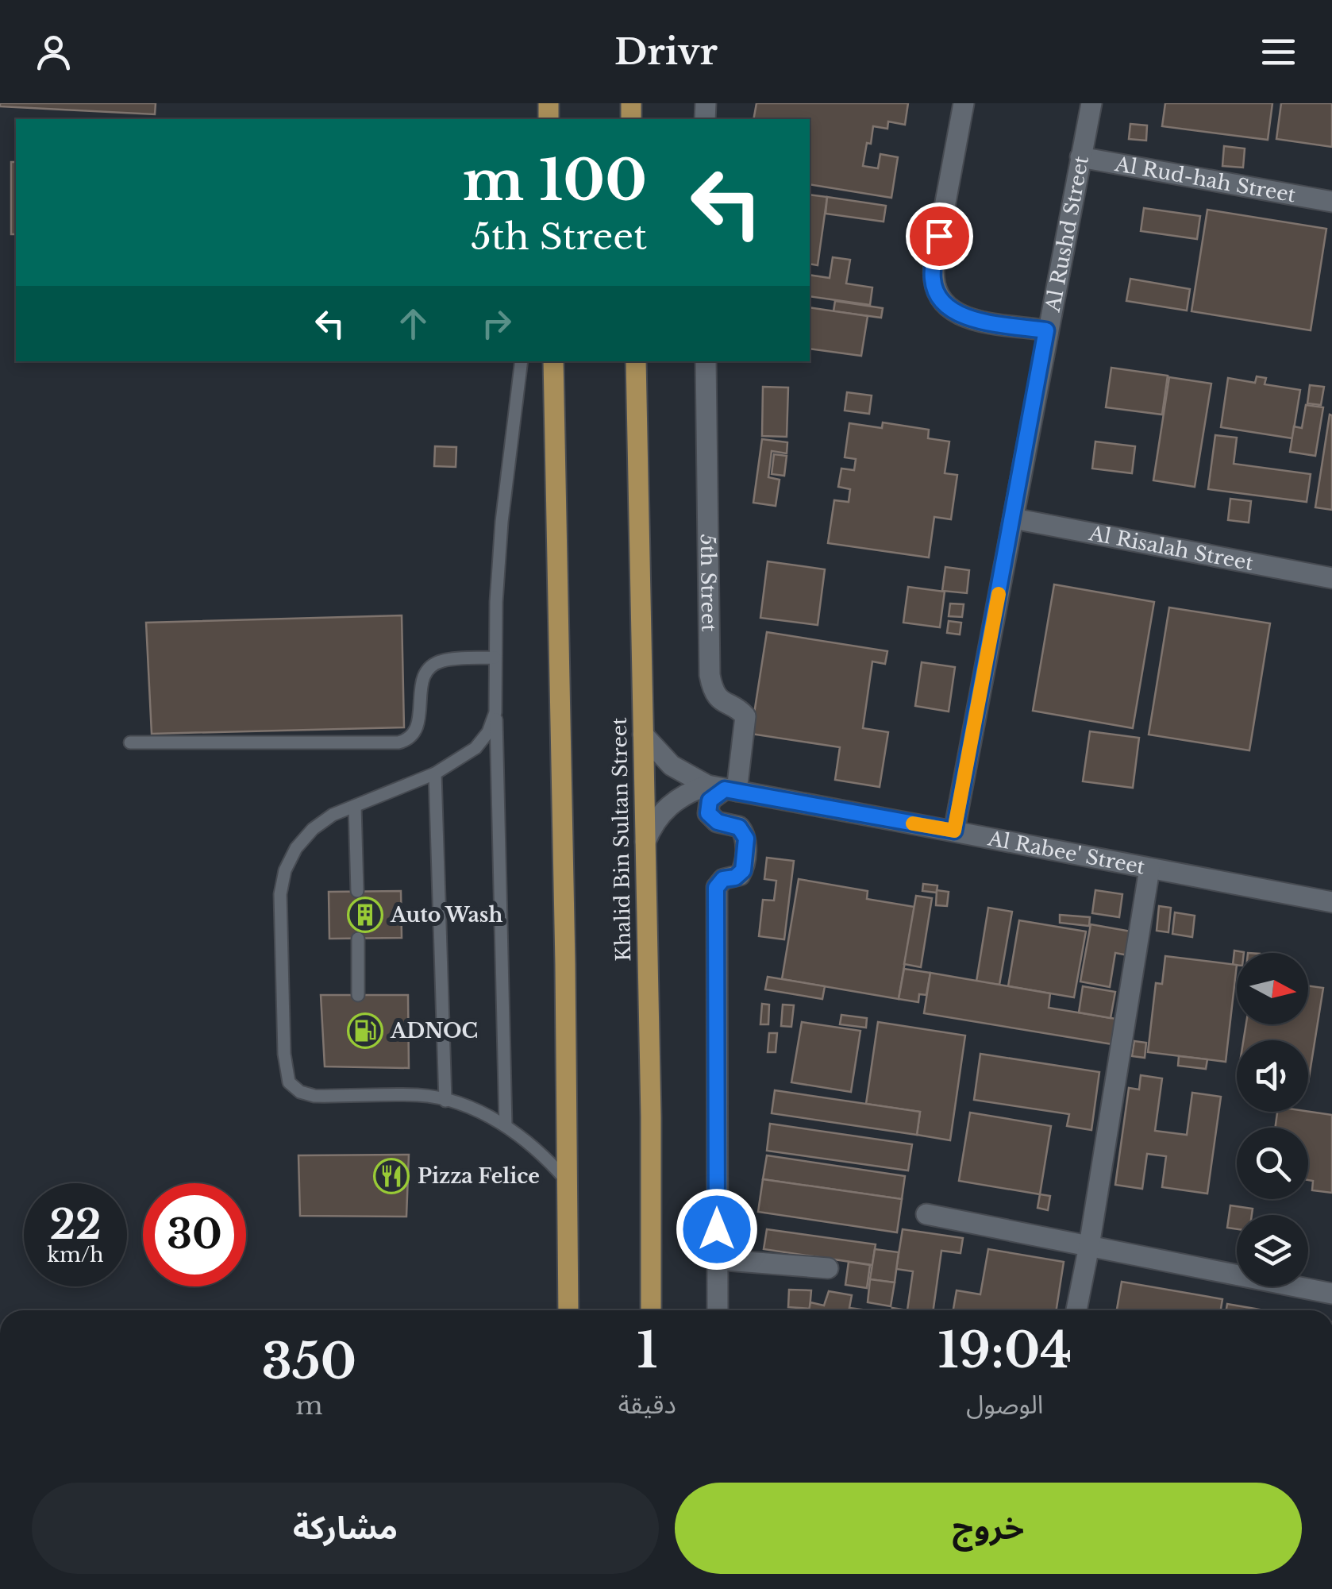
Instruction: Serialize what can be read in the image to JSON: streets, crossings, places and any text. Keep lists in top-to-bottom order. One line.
{"streets":{"main road":["Khalid Bin Sultan Street"],"street":["Al Rud-hah Street","Al Rushd Street","Al Risalah Street","5th Street","Al Rabee' Street"]},"crossings":[["Al Rud-hah Street","Al Rushd Street"],["Al Rushd Street","Al Risalah Street"],["Al Rushd Street","Al Rabee' Street"],["5th Street","Al Rabee' Street"],["Khalid Bin Sultan Street","Al Rabee' Street"]],"places":{"building":["Auto Wash"],"fuel station":["ADNOC"],"restaurant":["Pizza Felice"]},"north":"right","page":{"header":"Drivr","turn":["100 m","5th Street"],"speed":"22 km/h","limit":"30","eta":["19:04","الوصول","1","دقيقة","350","m"],"buttons":["خروج","مشاركة"]}}
